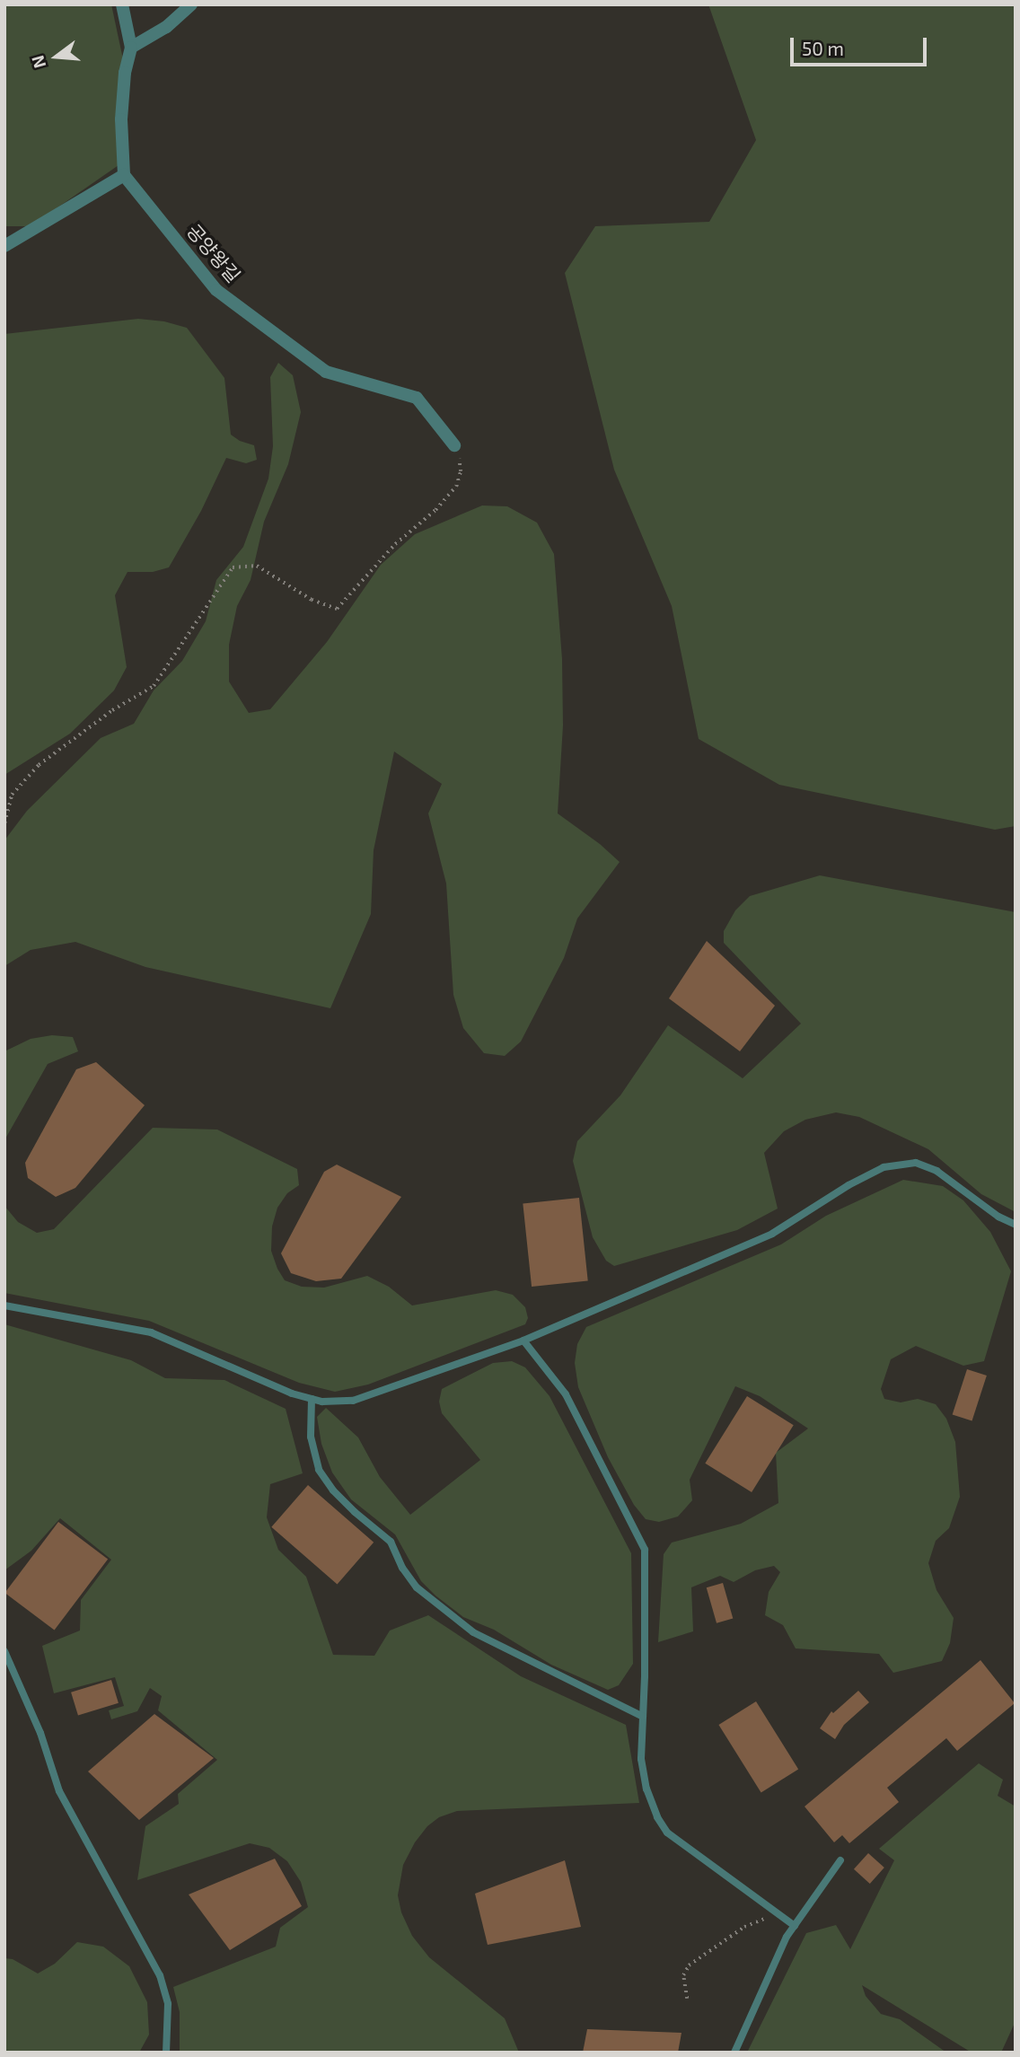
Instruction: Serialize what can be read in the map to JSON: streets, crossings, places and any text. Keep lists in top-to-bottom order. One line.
{"streets":{"street":["공양왕길"]},"scale_bar":"50 m","north":"left"}
